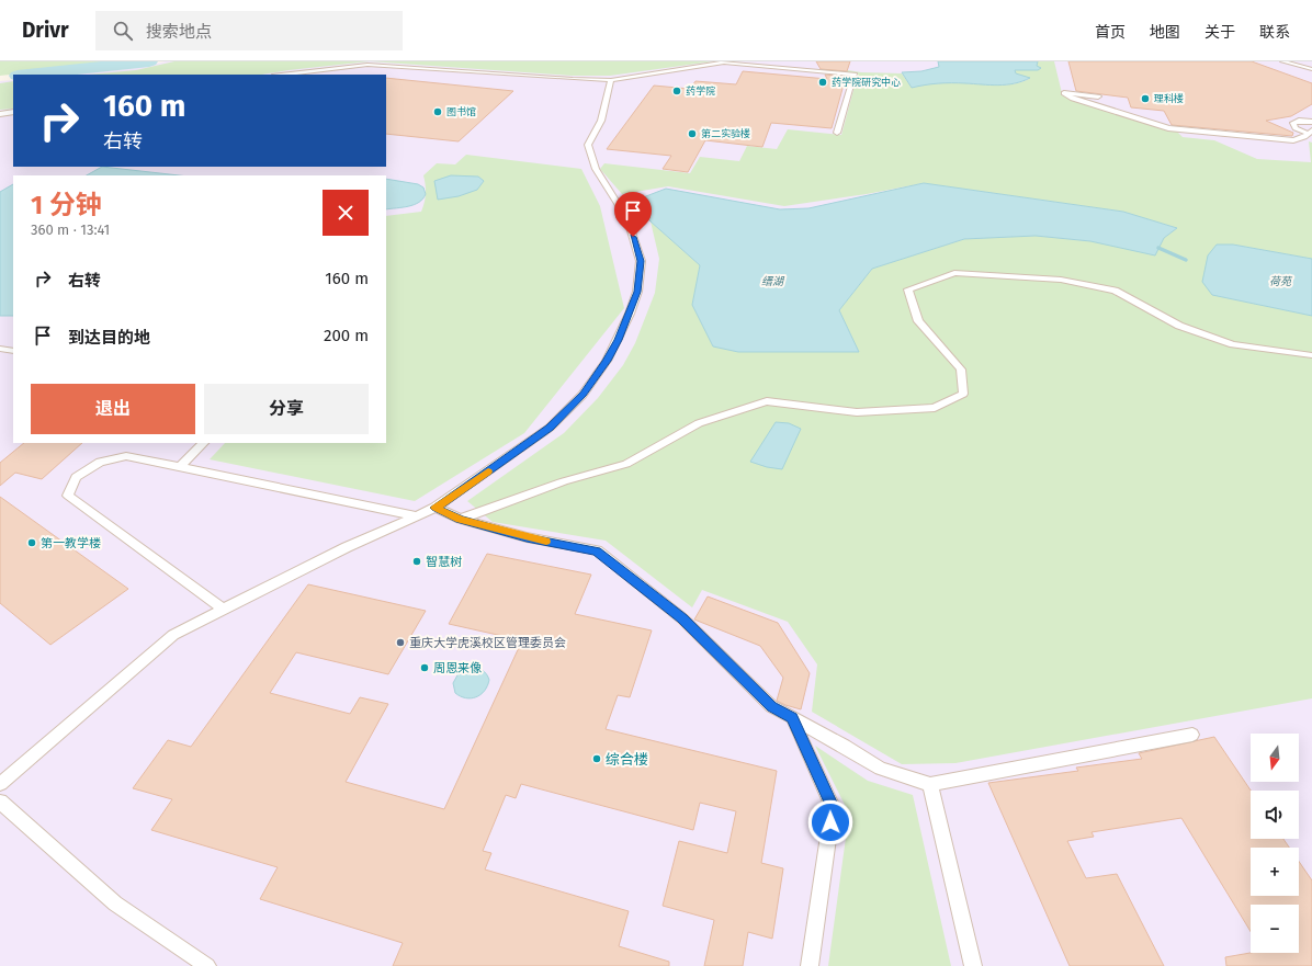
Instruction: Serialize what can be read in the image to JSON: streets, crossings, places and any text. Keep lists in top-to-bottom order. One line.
{"water":["缙湖","荷苑"],"places":["药学院研究中心","药学院","理科楼","图书馆","第二实验楼","第一教学楼","智慧树","重庆大学虎溪校区管理委员会","周恩来像","综合楼"],"north":"bottom","page":{"header":"Drivr","search":"搜索地点","nav":["首页","地图","关于","联系"],"turn":["160 m","右转"],"heading":["1 分钟","360 m · 13:41"],"list":[{"name":"右转","value":"160 m"},{"name":"到达目的地","value":"200 m"}],"buttons":["退出","分享"],"map_buttons":["+","−"]}}
